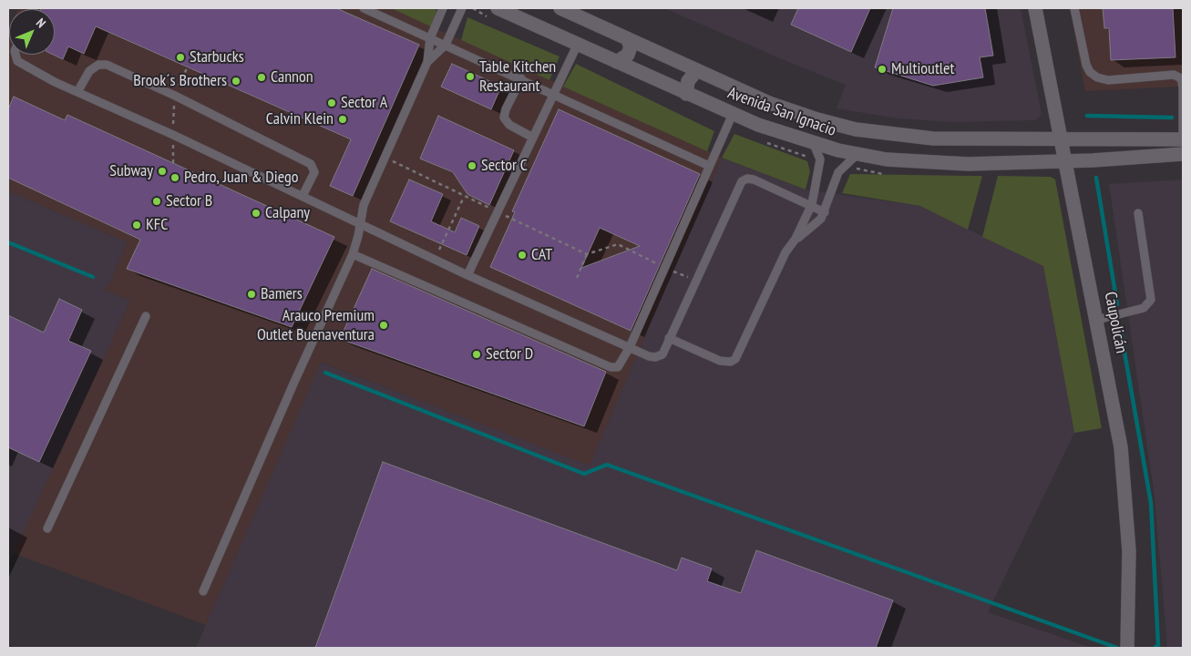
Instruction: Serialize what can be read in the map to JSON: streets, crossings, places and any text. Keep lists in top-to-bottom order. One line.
{"streets":{"main road":["Avenida San Ignacio","Caupolicán"]},"crossings":[["Avenida San Ignacio","Caupolicán"]],"places":["Starbucks","Multioutlet","Table Kitchen Restaurant","Cannon","Brook´s Brothers","Sector A","Calvin Klein","Sector C","Subway","Pedro, Juan & Diego","Sector B","Calpany","KFC","CAT","Bamers","Arauco Premium Outlet Buenaventura","Sector D"],"north":"top right"}
